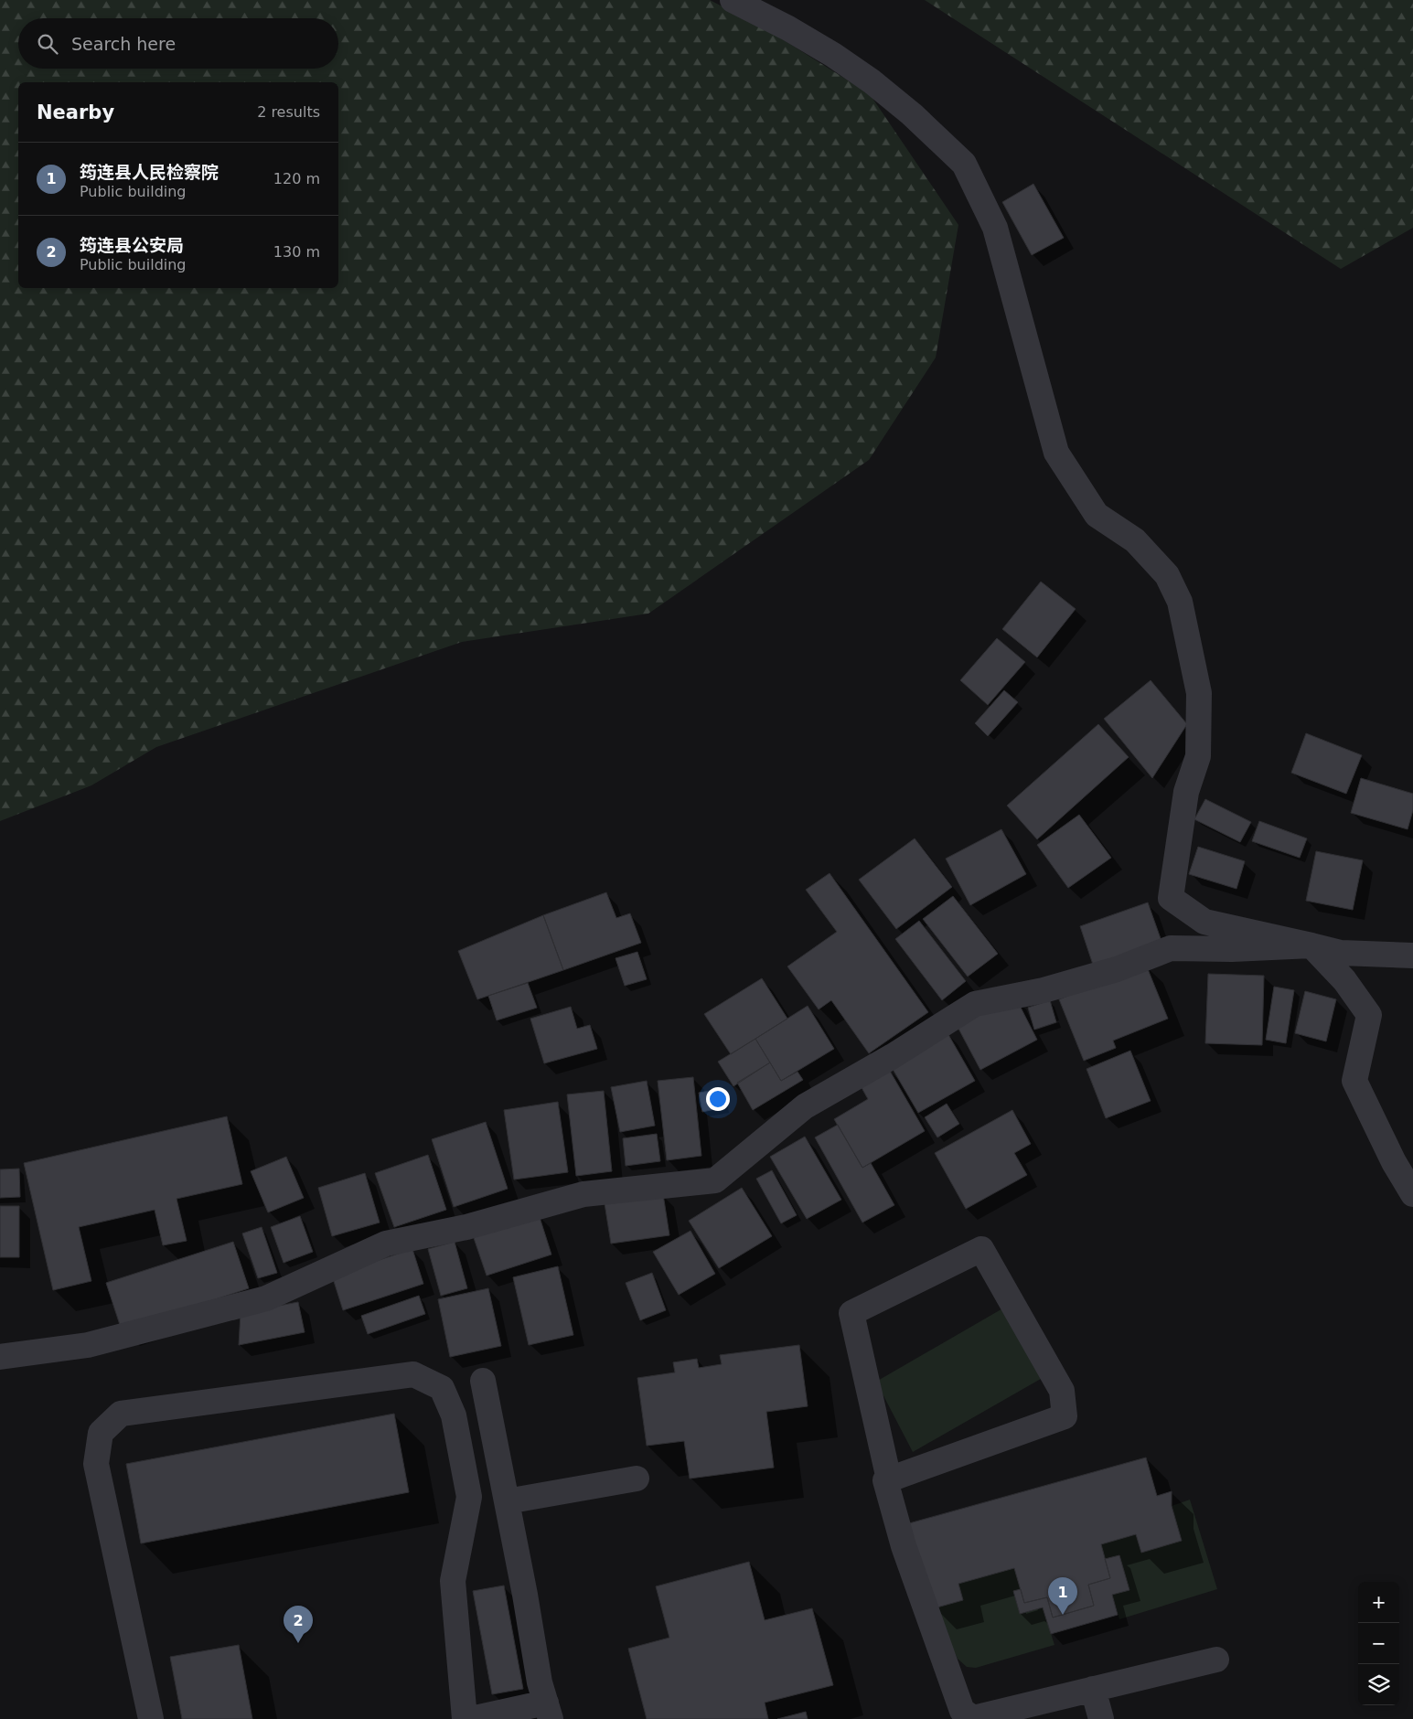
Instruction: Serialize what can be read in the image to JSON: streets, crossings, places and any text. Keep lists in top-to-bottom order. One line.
{"page":{"search":"Search here","heading":["Nearby","2 results"],"list":[{"mark":"1","name":"筠连县人民检察院","note":"Public building","value":"120 m"},{"mark":"2","name":"筠连县公安局","note":"Public building","value":"130 m"}],"pins":["1","2"],"map_buttons":["+","−"]}}
